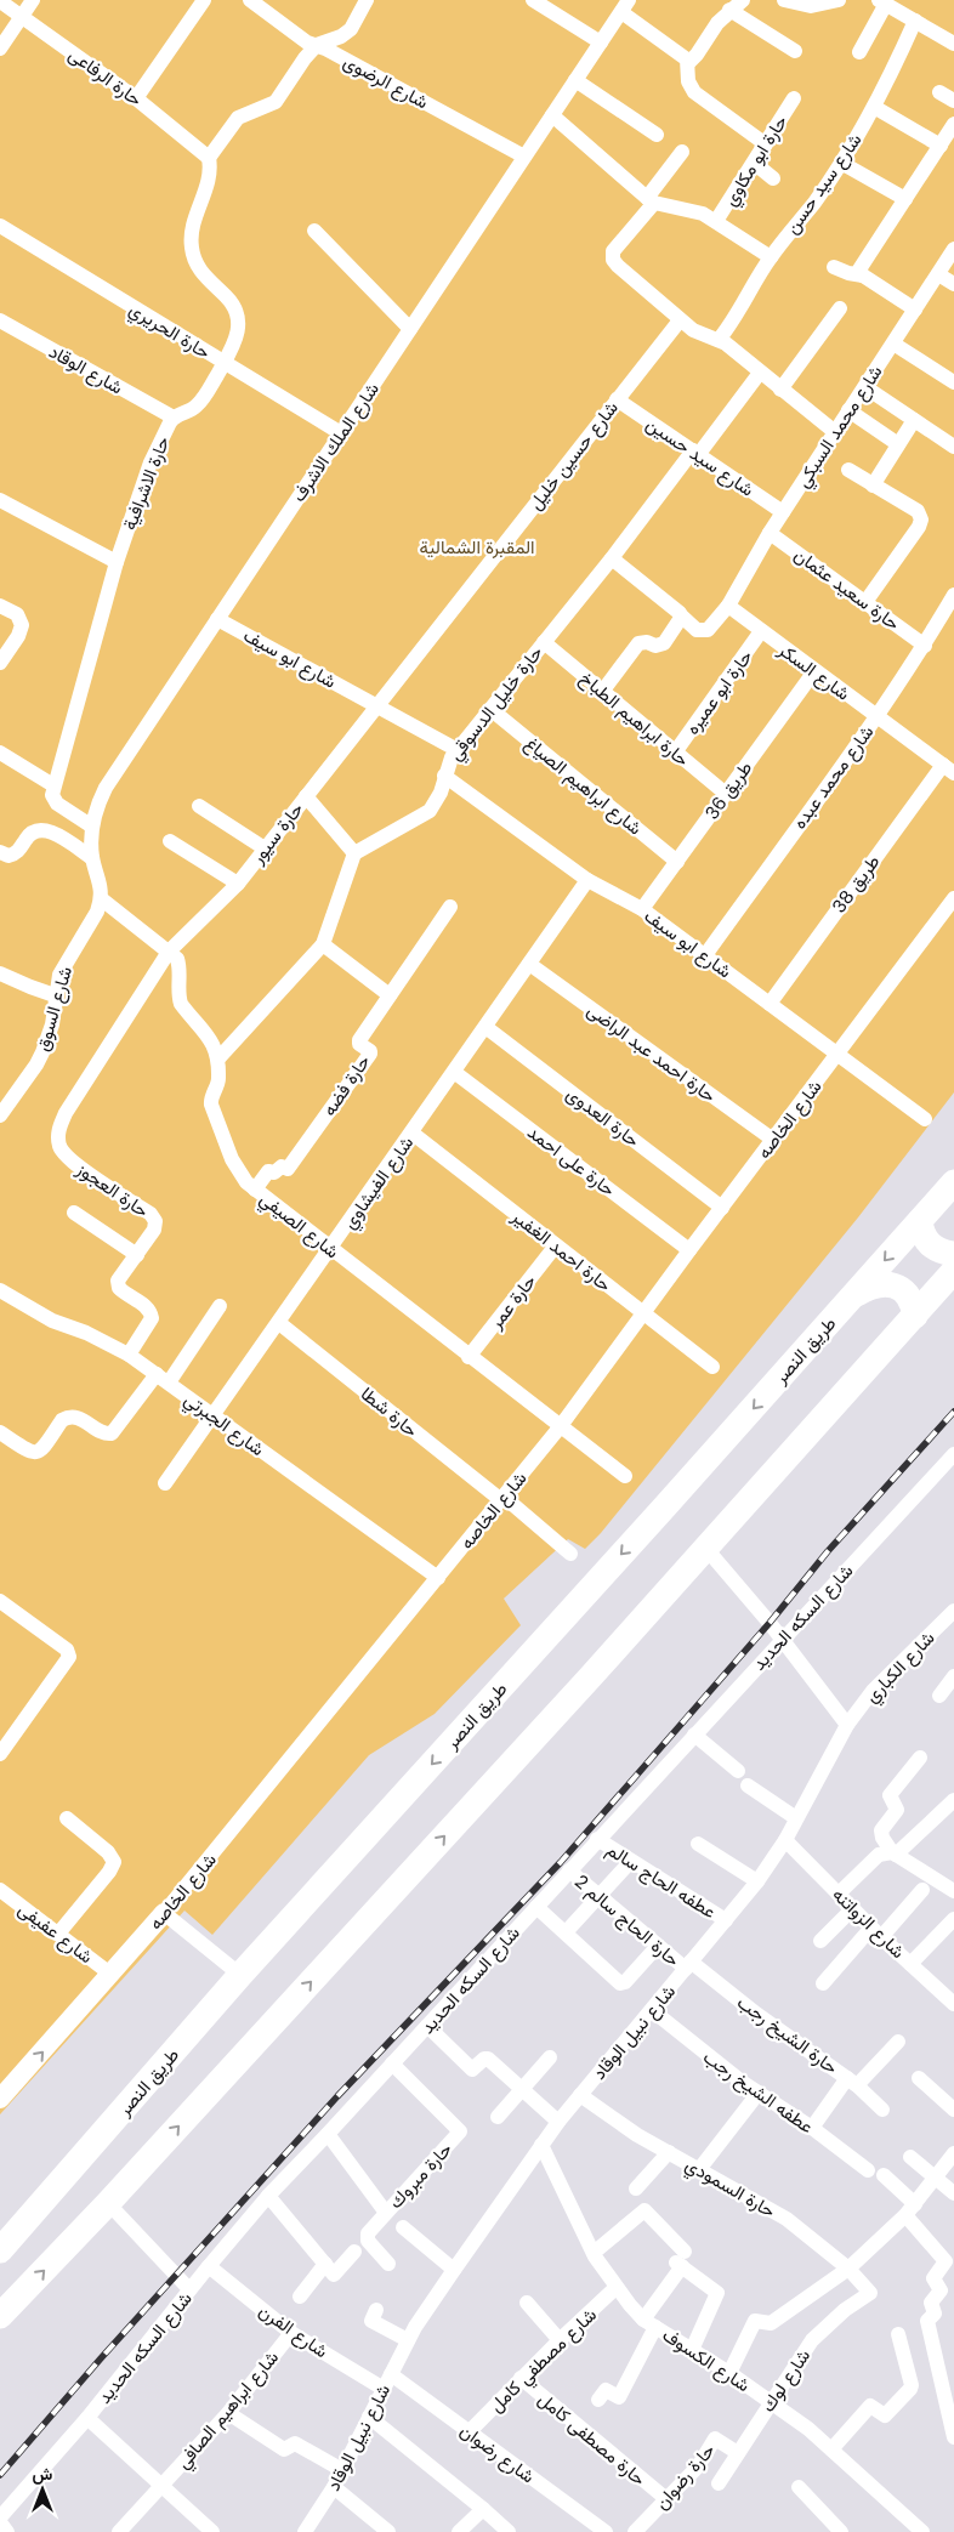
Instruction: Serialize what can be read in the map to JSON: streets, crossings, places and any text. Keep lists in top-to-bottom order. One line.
{"streets":{"highway":["طريق النصر"],"street":["حارة الرفاعى","شارع الرضوى","حارة ابو مكاوي","شارع سيد حسن","حارة الحريري","شارع الوقاد","شارع محمد السبكي","شارع الملك الاشرف","شارع حسين خليل","شارع سيد حسين","حارة الاشرافية","حارة سعيد عثمان","شارع ابو سيف","شارع السكر","حارة ابو عميره","حارة خليل الدسوقي","حارة ابراهيم الطباخ","شارع محمد عبده","شارع ابراهيم الصياغ","طريق 36","حارة سيور","طريق 38","شارع السوق","حارة احمد عبد الراضى","حارة فضه","حارة العدوى","شارع الخاصه","حارة على احمد","شارع الفيشاوي","حارة العجوز","شارع الصيفي","حارة احمد الغفير","حارة عمر","حارة شطا","شارع الجبرتي","شارع السكه الحديد","شارع الكباري","عطفه الحاج سالم","حارة الحاج سالم 2","شارع الزواتنه","شارع عفيفى","شارع نبيل الوقاد","حارة الشيخ رجب","عطفه الشيخ رجب","حارة مبروك","حارة السمودي","شارع الفرن","شارع مصطفي كامل","شارع الكسوف","شارع لوك","شارع ابراهيم الصافي","حارة مصطفى كامل","شارع رضوان","حارة رضوان"]},"crossings":[["حارة الرفاعى","حارة الاشرافية"],["شارع الرضوى","شارع الملك الاشرف"],["حارة الحريري","شارع الملك الاشرف"],["حارة الحريري","حارة الاشرافية"],["شارع الوقاد","حارة الاشرافية"],["شارع محمد السبكي","شارع سيد حسين"],["شارع محمد السبكي","حارة سعيد عثمان"],["شارع محمد السبكي","شارع السكر"],["شارع الملك الاشرف","شارع ابو سيف"],["شارع الملك الاشرف","شارع السوق"],["شارع حسين خليل","شارع سيد حسين"],["شارع حسين خليل","شارع ابو سيف"],["شارع حسين خليل","حارة سيور"],["شارع سيد حسين","حارة خليل الدسوقي"],["حارة سعيد عثمان","شارع محمد عبده"],["شارع ابو سيف","حارة خليل الدسوقي"],["شارع ابو سيف","شارع محمد عبده"],["شارع ابو سيف","طريق 36"],["شارع ابو سيف","حارة سيور"],["شارع ابو سيف","طريق 38"],["شارع ابو سيف","شارع الخاصه"],["شارع ابو سيف","شارع الفيشاوي"],["شارع السكر","حارة ابو عميره"],["شارع السكر","شارع محمد عبده"],["شارع السكر","طريق 36"],["شارع السكر","طريق 38"],["حارة ابو عميره","حارة ابراهيم الطباخ"],["حارة خليل الدسوقي","حارة ابراهيم الطباخ"],["حارة خليل الدسوقي","شارع ابراهيم الصياغ"],["حارة ابراهيم الطباخ","طريق 36"],["شارع ابراهيم الصياغ","طريق 36"],["حارة سيور","حارة العجوز"],["حارة احمد عبد الراضى","شارع الخاصه"],["حارة احمد عبد الراضى","شارع الفيشاوي"],["حارة فضه","شارع الصيفي"],["حارة العدوى","شارع الخاصه"],["حارة العدوى","شارع الفيشاوي"],["شارع الخاصه","حارة على احمد"],["شارع الخاصه","شارع الصيفي"],["شارع الخاصه","حارة احمد الغفير"],["شارع الخاصه","حارة شطا"],["شارع الخاصه","شارع الجبرتي"],["شارع الخاصه","شارع عفيفى"],["حارة على احمد","شارع الفيشاوي"],["شارع الفيشاوي","شارع الصيفي"],["شارع الفيشاوي","حارة احمد الغفير"],["شارع الفيشاوي","حارة شطا"],["شارع الفيشاوي","شارع الجبرتي"],["حارة العجوز","شارع الجبرتي"],["شارع الصيفي","حارة عمر"],["حارة احمد الغفير","حارة عمر"],["شارع السكه الحديد","عطفه الحاج سالم"],["شارع السكه الحديد","حارة الحاج سالم 2"],["شارع السكه الحديد","حارة مبروك"],["شارع السكه الحديد","شارع الفرن"],["شارع السكه الحديد","شارع ابراهيم الصافي"],["شارع الكباري","شارع نبيل الوقاد"],["عطفه الحاج سالم","شارع نبيل الوقاد"],["حارة الحاج سالم 2","شارع نبيل الوقاد"],["حارة الحاج سالم 2","حارة الشيخ رجب"],["شارع الزواتنه","شارع نبيل الوقاد"],["شارع نبيل الوقاد","حارة الشيخ رجب"],["شارع نبيل الوقاد","عطفه الشيخ رجب"],["شارع نبيل الوقاد","حارة السمودي"],["شارع نبيل الوقاد","شارع الفرن"],["شارع نبيل الوقاد","شارع الكسوف"],["شارع نبيل الوقاد","شارع رضوان"],["حارة السمودي","شارع لوك"],["شارع الفرن","شارع ابراهيم الصافي"],["شارع مصطفي كامل","شارع الكسوف"],["شارع مصطفي كامل","حارة مصطفى كامل"],["شارع مصطفي كامل","شارع رضوان"],["شارع الكسوف","شارع لوك"],["شارع لوك","حارة رضوان"],["حارة مصطفى كامل","حارة رضوان"]],"parks":["المقبرة الشمالية"],"north":"top"}
